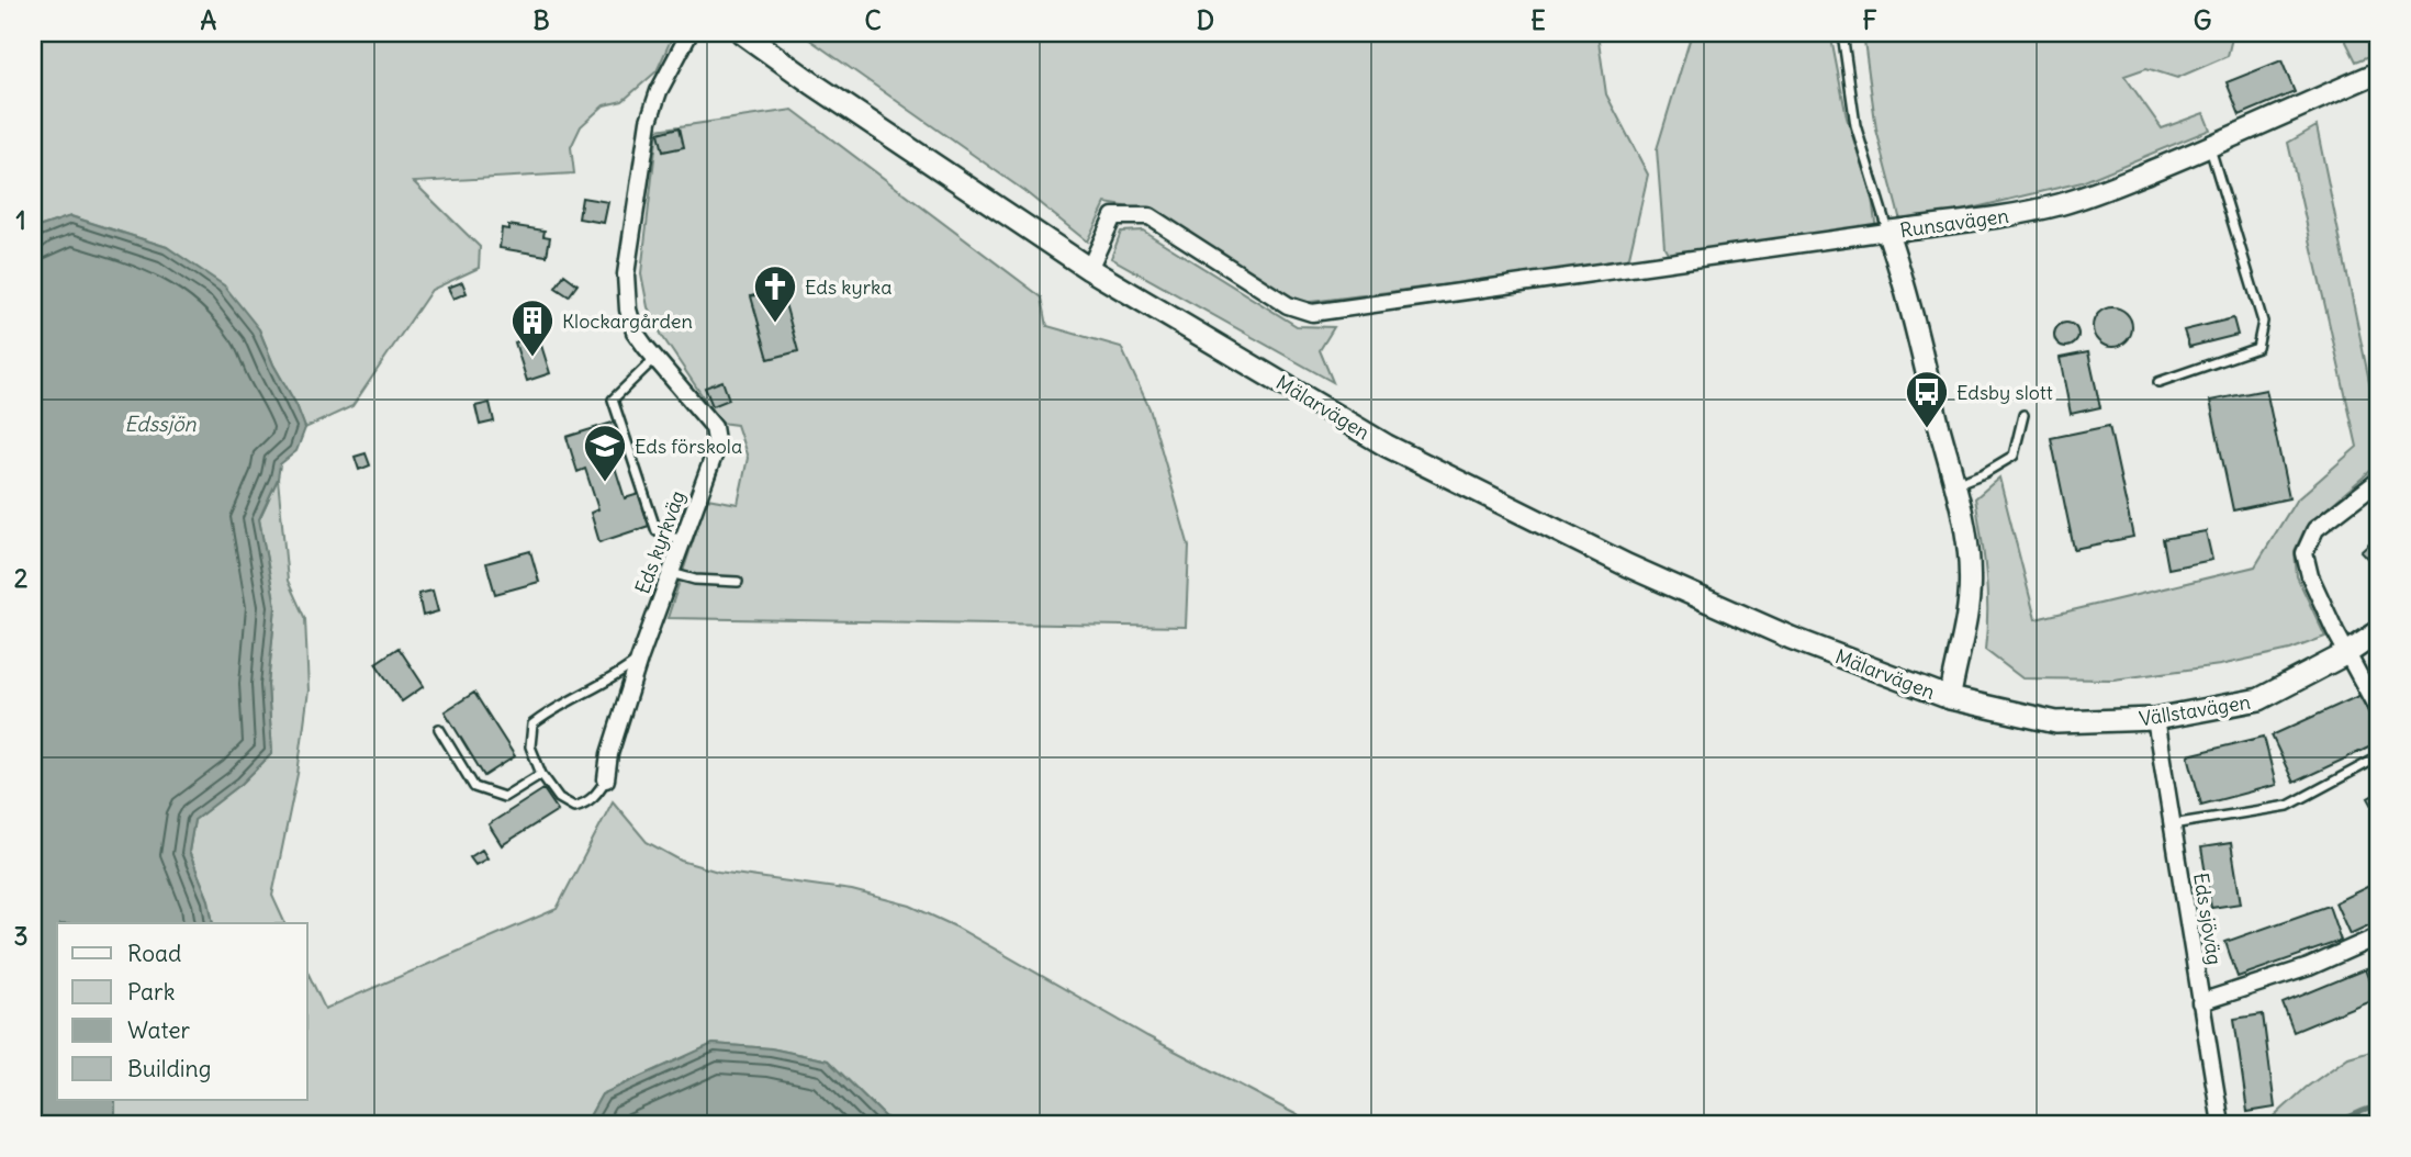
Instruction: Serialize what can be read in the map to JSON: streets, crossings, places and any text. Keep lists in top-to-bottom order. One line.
{"streets":{"main road":["Mälarvägen","Vällstavägen"],"street":["Runsavägen","Eds kyrkväg","Eds sjöväg"]},"crossings":[["Runsavägen","Mälarvägen"],["Runsavägen","Vällstavägen"],["Mälarvägen","Vällstavägen"],["Vällstavägen","Eds sjöväg"]],"water":["Edssjön"],"places":{"church":["Eds kyrka"],"building":["Klockargården"],"bus stop":["Edsby slott"],"school or university":["Eds förskola"]},"legend":["Road","Park","Water","Building"],"grid":{"columns":["A","B","C","D","E","F","G"],"rows":["1","2","3"]}}
